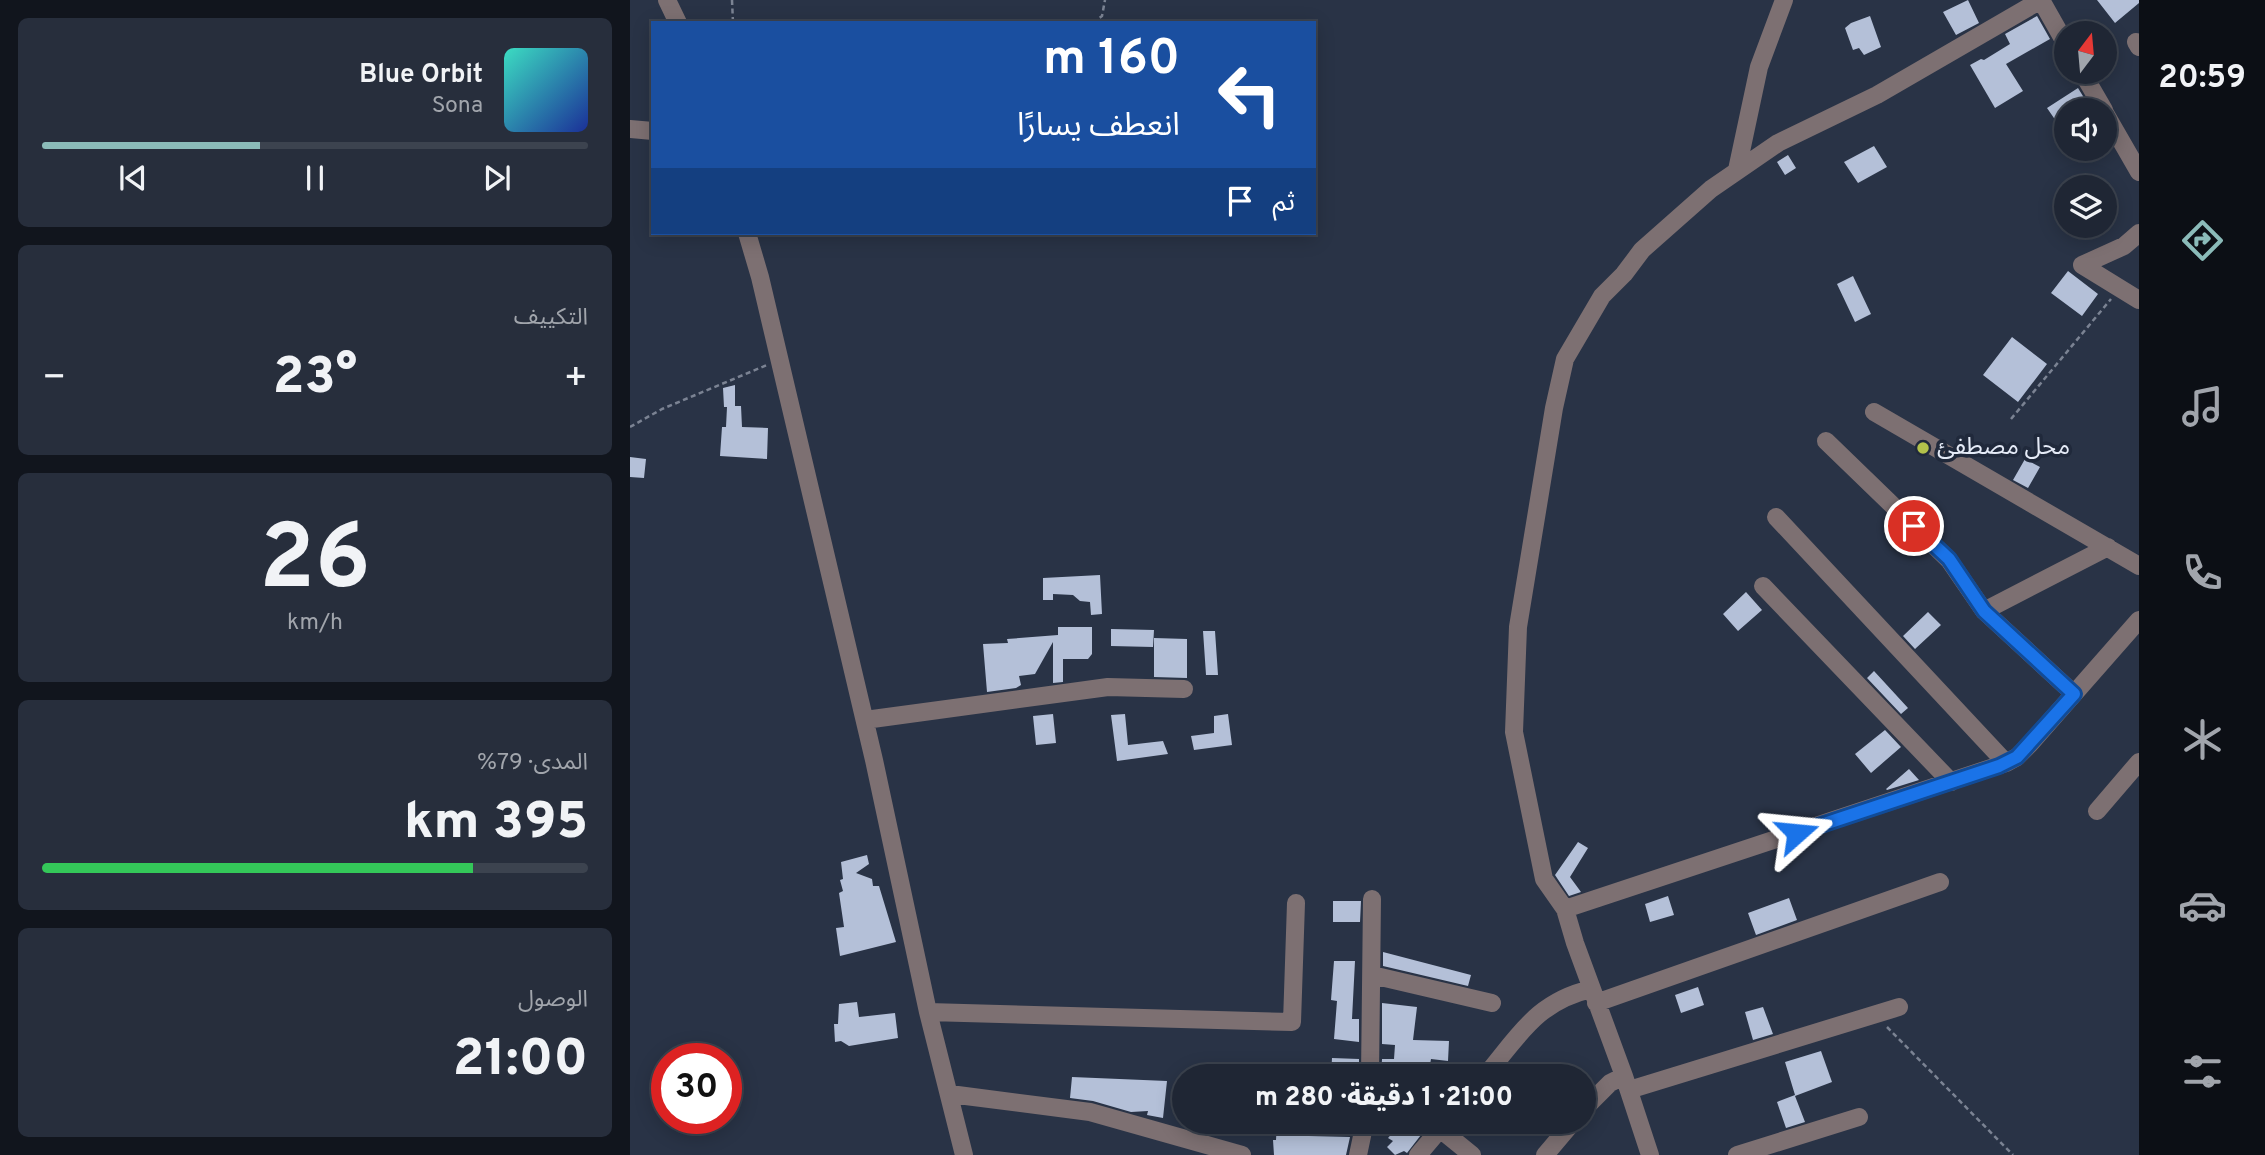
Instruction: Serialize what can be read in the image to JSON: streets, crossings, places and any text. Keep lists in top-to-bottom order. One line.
{"places":["محل مصطفئ"],"north":"top","page":{"tabs":"20:59","turn":["160 m","انعطف يسارًا"],"song":["Blue Orbit","Sona"],"then":"ثم","tile":["التكييف",["26","km/h"],["المدى · 79%","395 km"],["الوصول","21:00"]],"heat":["−","23°","+"],"limit":"30","trip":"21:00 · 1 دقيقة · 280 m"}}
